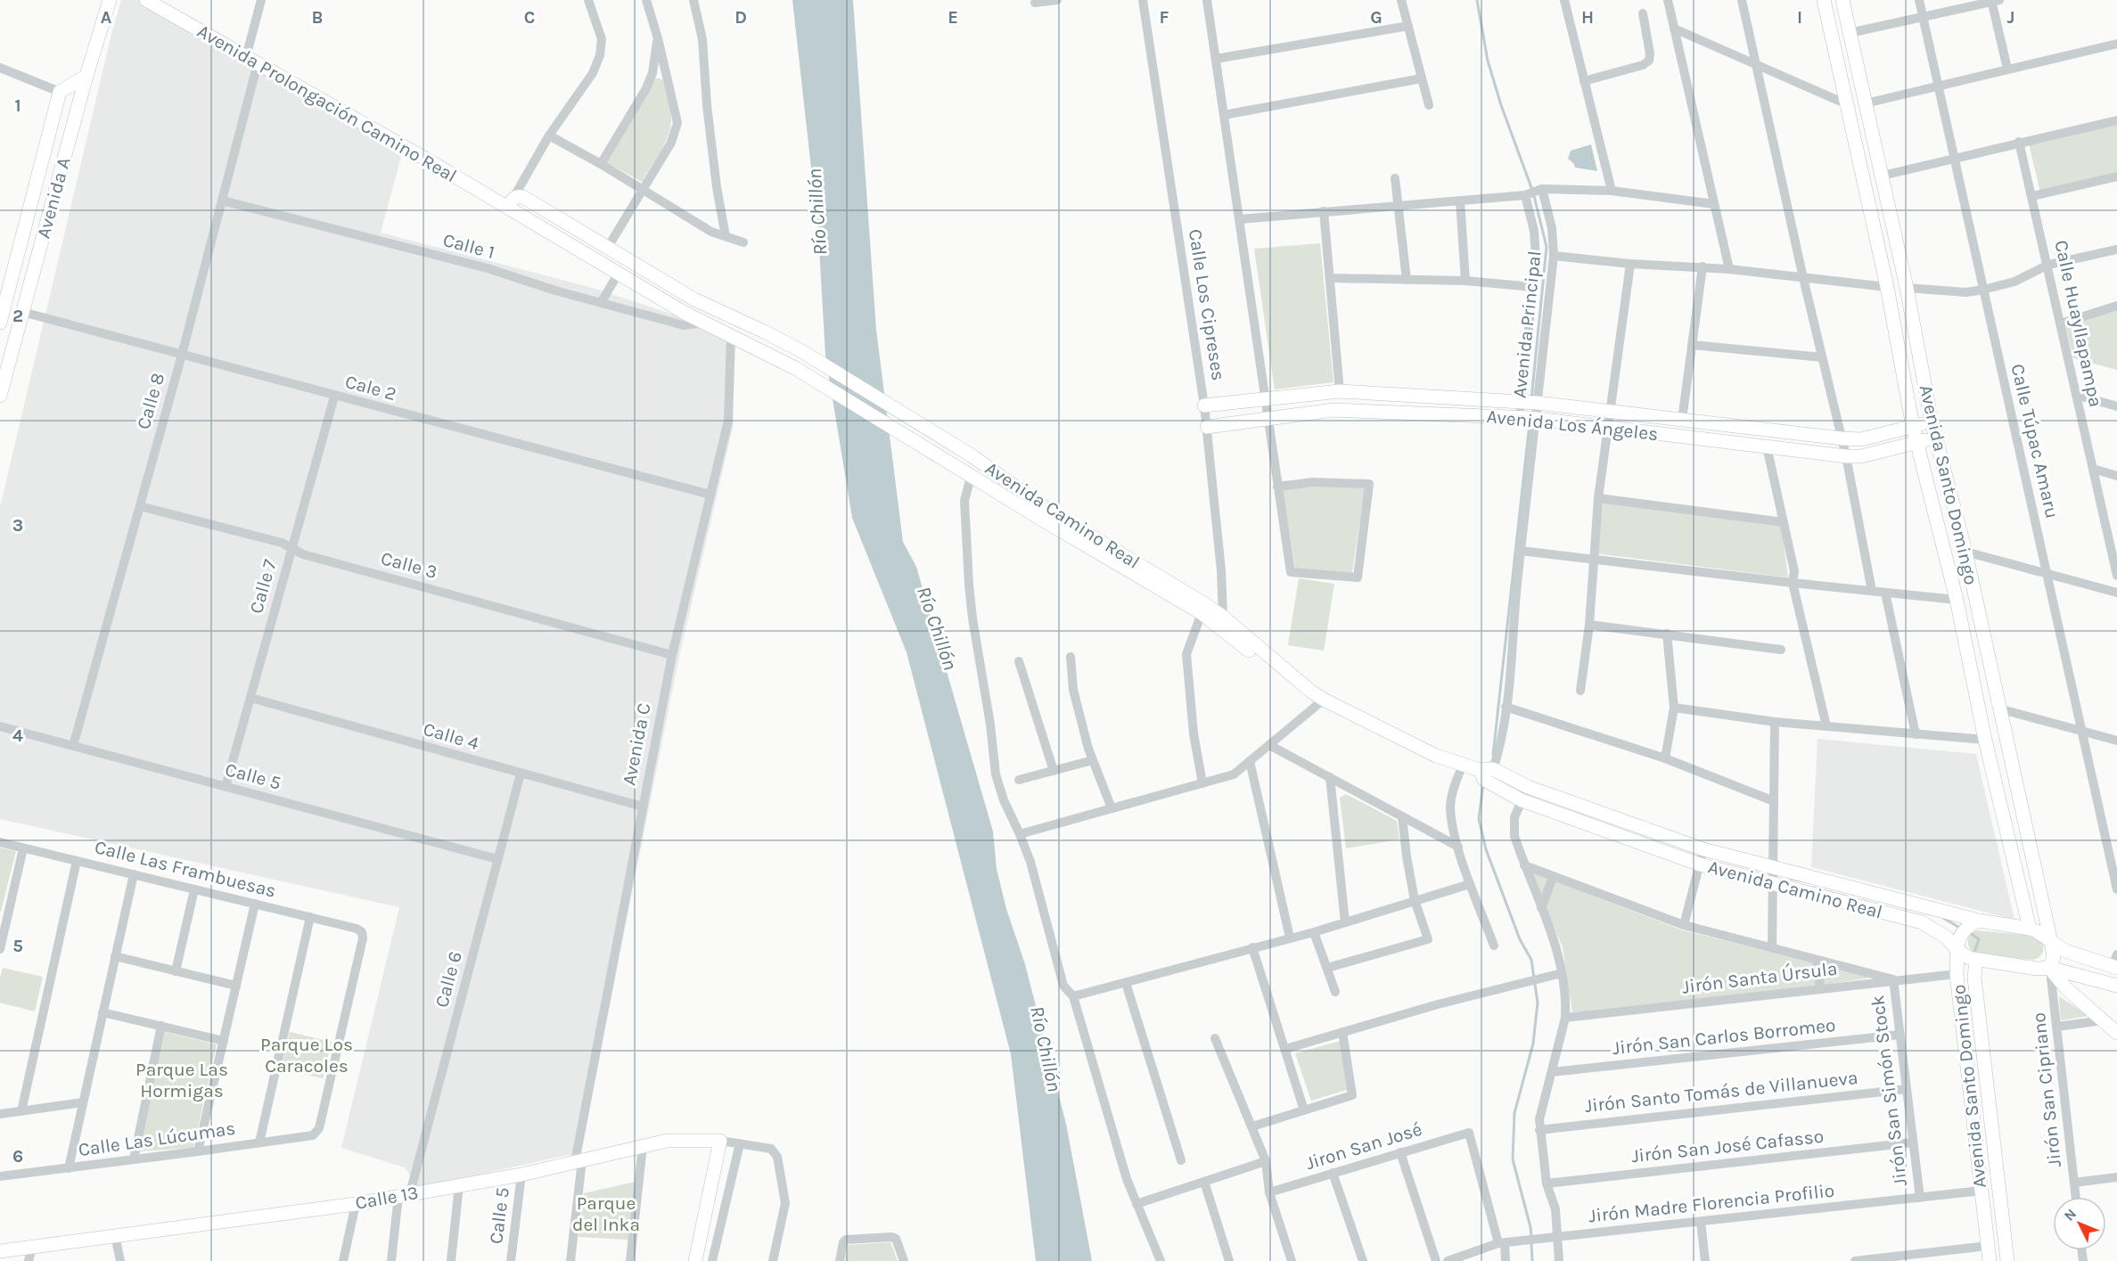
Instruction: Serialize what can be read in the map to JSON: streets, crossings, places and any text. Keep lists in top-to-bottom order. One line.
{"streets":{"street":["Avenida Prolongación Camino Real","Avenida A","Calle 1","Calle Los Cipreses","Calle Huayllapampa","Avenida Principal","Cale 2","Calle 8","Avenida Los Ángeles","Calle Túpac Amaru","Avenida Santo Domingo","Avenida Camino Real","Calle 3","Calle 7","Calle 4","Avenida C","Calle 5","Calle Las Frambuesas","Jirón Santa Úrsula","Calle 6","Jirón San Carlos Borromeo","Jirón San Cipriano","Jirón San Simón Stock","Jirón Santo Tomás de Villanueva","Calle Las Lúcumas","Jiron San José","Jirón San José Cafasso","Calle 13","Jirón Madre Florencia Profilio"]},"crossings":[["Avenida Prolongación Camino Real","Calle 1"],["Avenida Prolongación Camino Real","Calle 8"],["Avenida Prolongación Camino Real","Avenida Camino Real"],["Avenida Prolongación Camino Real","Avenida C"],["Avenida A","Cale 2"],["Calle 1","Calle 8"],["Calle Los Cipreses","Avenida Los Ángeles"],["Calle Los Cipreses","Avenida Camino Real"],["Avenida Principal","Avenida Los Ángeles"],["Avenida Principal","Avenida Camino Real"],["Cale 2","Calle 8"],["Cale 2","Calle 7"],["Cale 2","Avenida C"],["Calle 8","Calle 3"],["Calle 8","Calle 5"],["Avenida Los Ángeles","Avenida Santo Domingo"],["Avenida Santo Domingo","Avenida Camino Real"],["Avenida Santo Domingo","Jirón Santa Úrsula"],["Avenida Santo Domingo","Jirón San Cipriano"],["Avenida Santo Domingo","Jirón Madre Florencia Profilio"],["Avenida Camino Real","Jirón San Cipriano"],["Calle 3","Calle 7"],["Calle 3","Avenida C"],["Calle 7","Calle 4"],["Calle 7","Calle 5"],["Calle 4","Avenida C"],["Calle 4","Calle 6"],["Avenida C","Calle 13"],["Calle 5","Calle 6"],["Calle 5","Calle 13"],["Calle Las Frambuesas","Calle Las Lúcumas"],["Jirón Santa Úrsula","Jirón San Simón Stock"],["Calle 6","Calle 13"],["Jirón San Carlos Borromeo","Jirón San Simón Stock"],["Jirón San Simón Stock","Jirón Santo Tomás de Villanueva"],["Jirón San Simón Stock","Jirón San José Cafasso"],["Jirón San Simón Stock","Jirón Madre Florencia Profilio"],["Jiron San José","Jirón Madre Florencia Profilio"]],"water":["Río Chillón"],"parks":["Parque Los Caracoles","Parque Las Hormigas","Parque del Inka"],"north":"top left","grid":{"columns":["A","B","C","D","E","F","G","H","I","J"],"rows":["1","2","3","4","5","6"]}}
